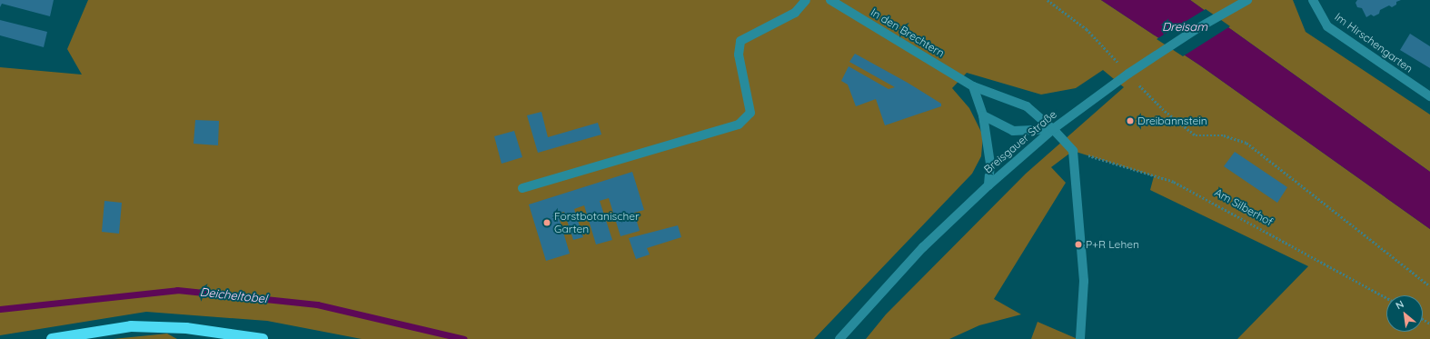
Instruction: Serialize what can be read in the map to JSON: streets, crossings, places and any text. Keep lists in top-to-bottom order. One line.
{"streets":{"street":["In den Brechtern","Im Hirschengarten","Breisgauer Straße"],"path":["Am Silberhof"]},"crossings":[["In den Brechtern","Breisgauer Straße"],["In den Brechtern","Am Silberhof"]],"water":["Dreisam","Deicheltobel"],"places":["Dreibannstein","Forstbotanischer Garten","P+R Lehen"],"north":"top left"}
